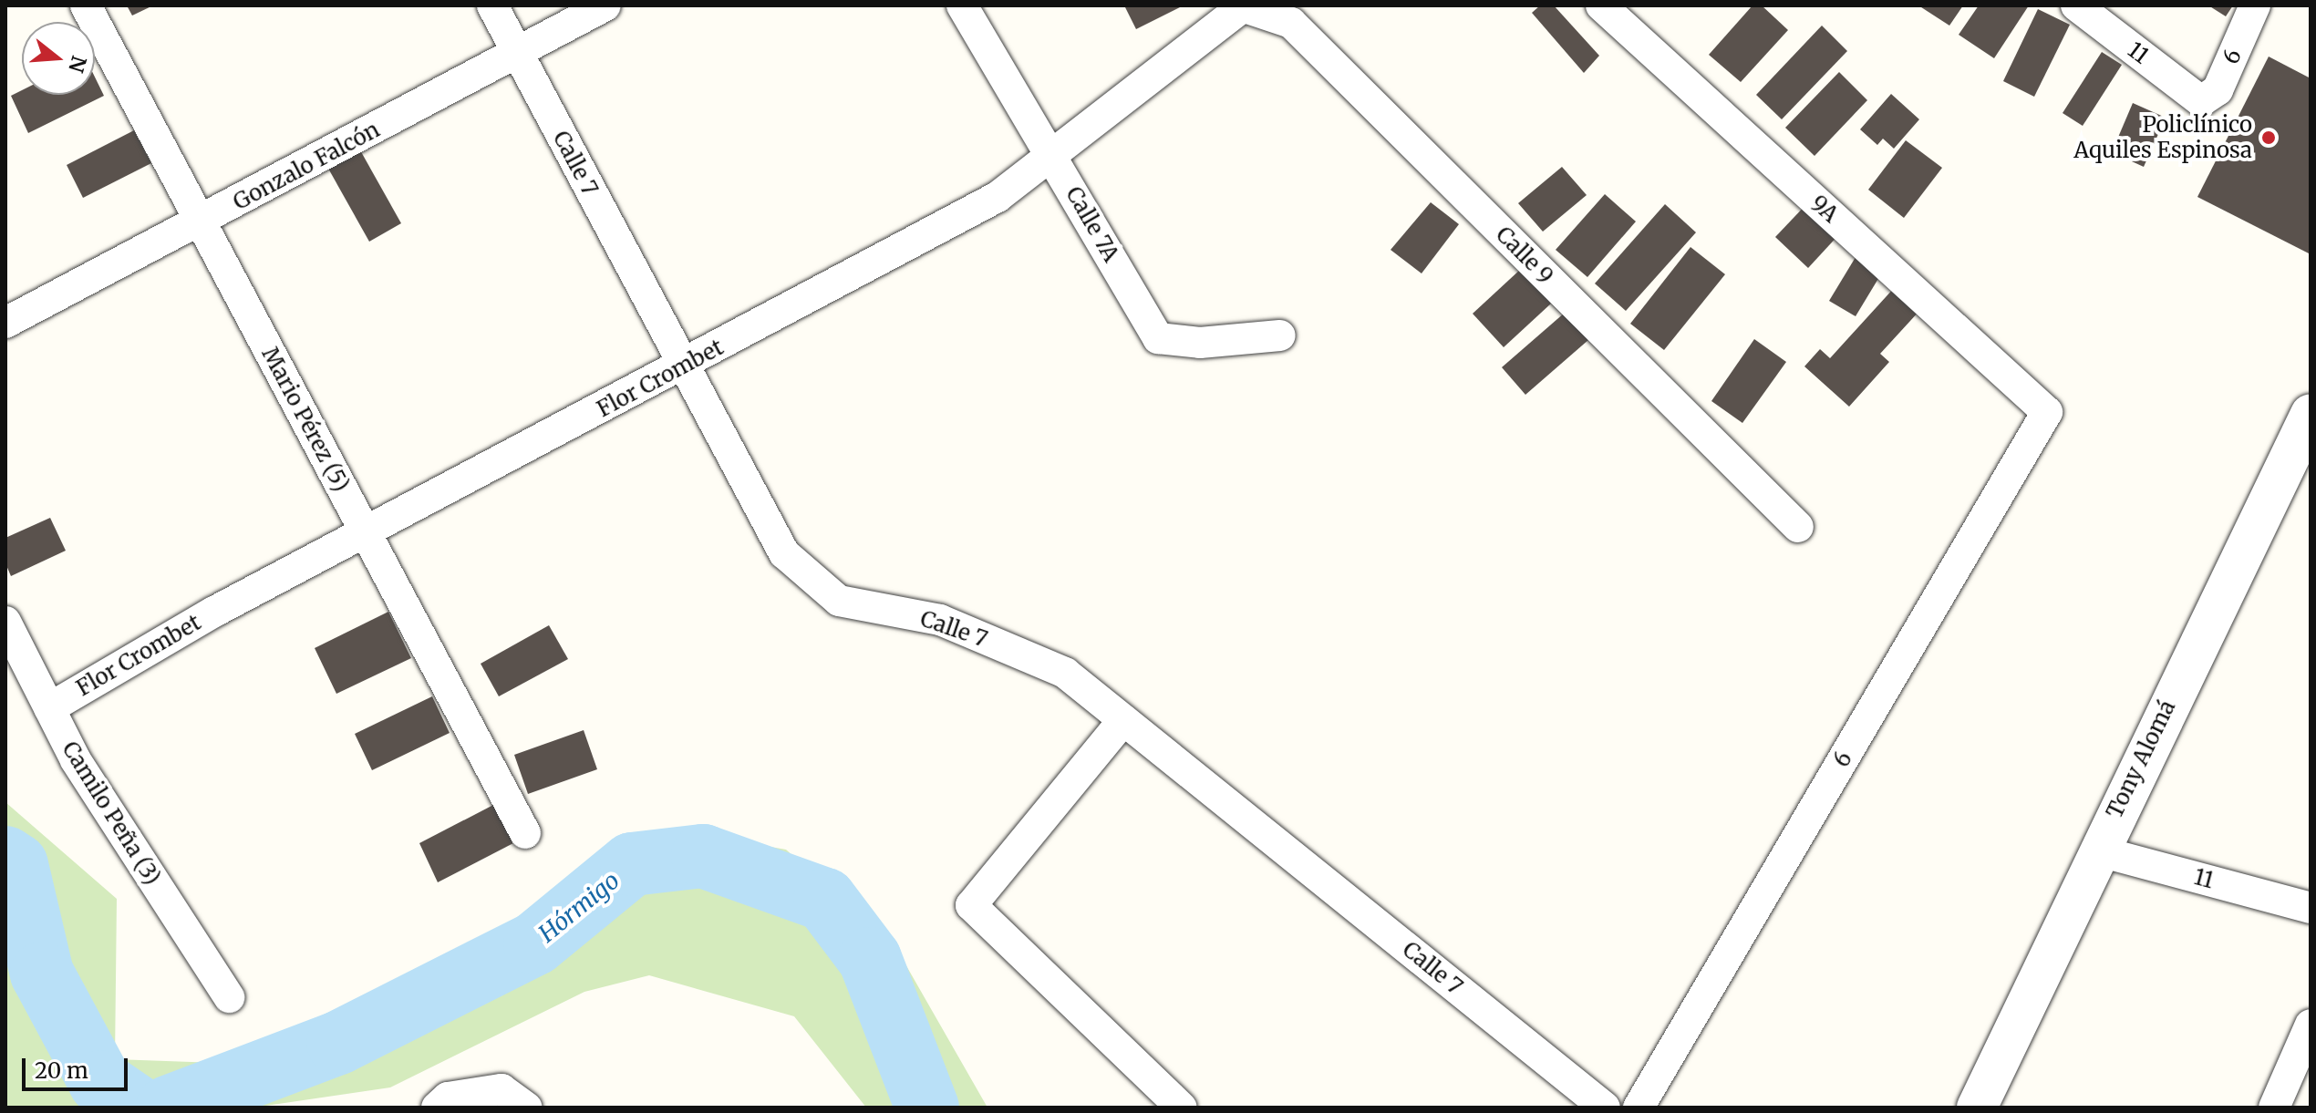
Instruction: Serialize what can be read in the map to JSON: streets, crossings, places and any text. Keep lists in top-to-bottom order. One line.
{"streets":{"street":["11","6","Calle 7","Gonzalo Falcón","9A","Calle 7A","Calle 9","Flor Crombet","Mario Pérez (5)","Tony Alomá","Camilo Peña (3)"]},"crossings":[["11","6"],["11","Tony Alomá"],["6","9A"],["Calle 7","Gonzalo Falcón"],["Calle 7","Flor Crombet"],["Gonzalo Falcón","Mario Pérez (5)"],["Calle 7A","Flor Crombet"],["Calle 9","Flor Crombet"],["Flor Crombet","Mario Pérez (5)"],["Flor Crombet","Camilo Peña (3)"]],"water":["Hórmigo"],"places":["Policlínico Aquiles Espinosa"],"scale_bar":"20 m","north":"right"}
